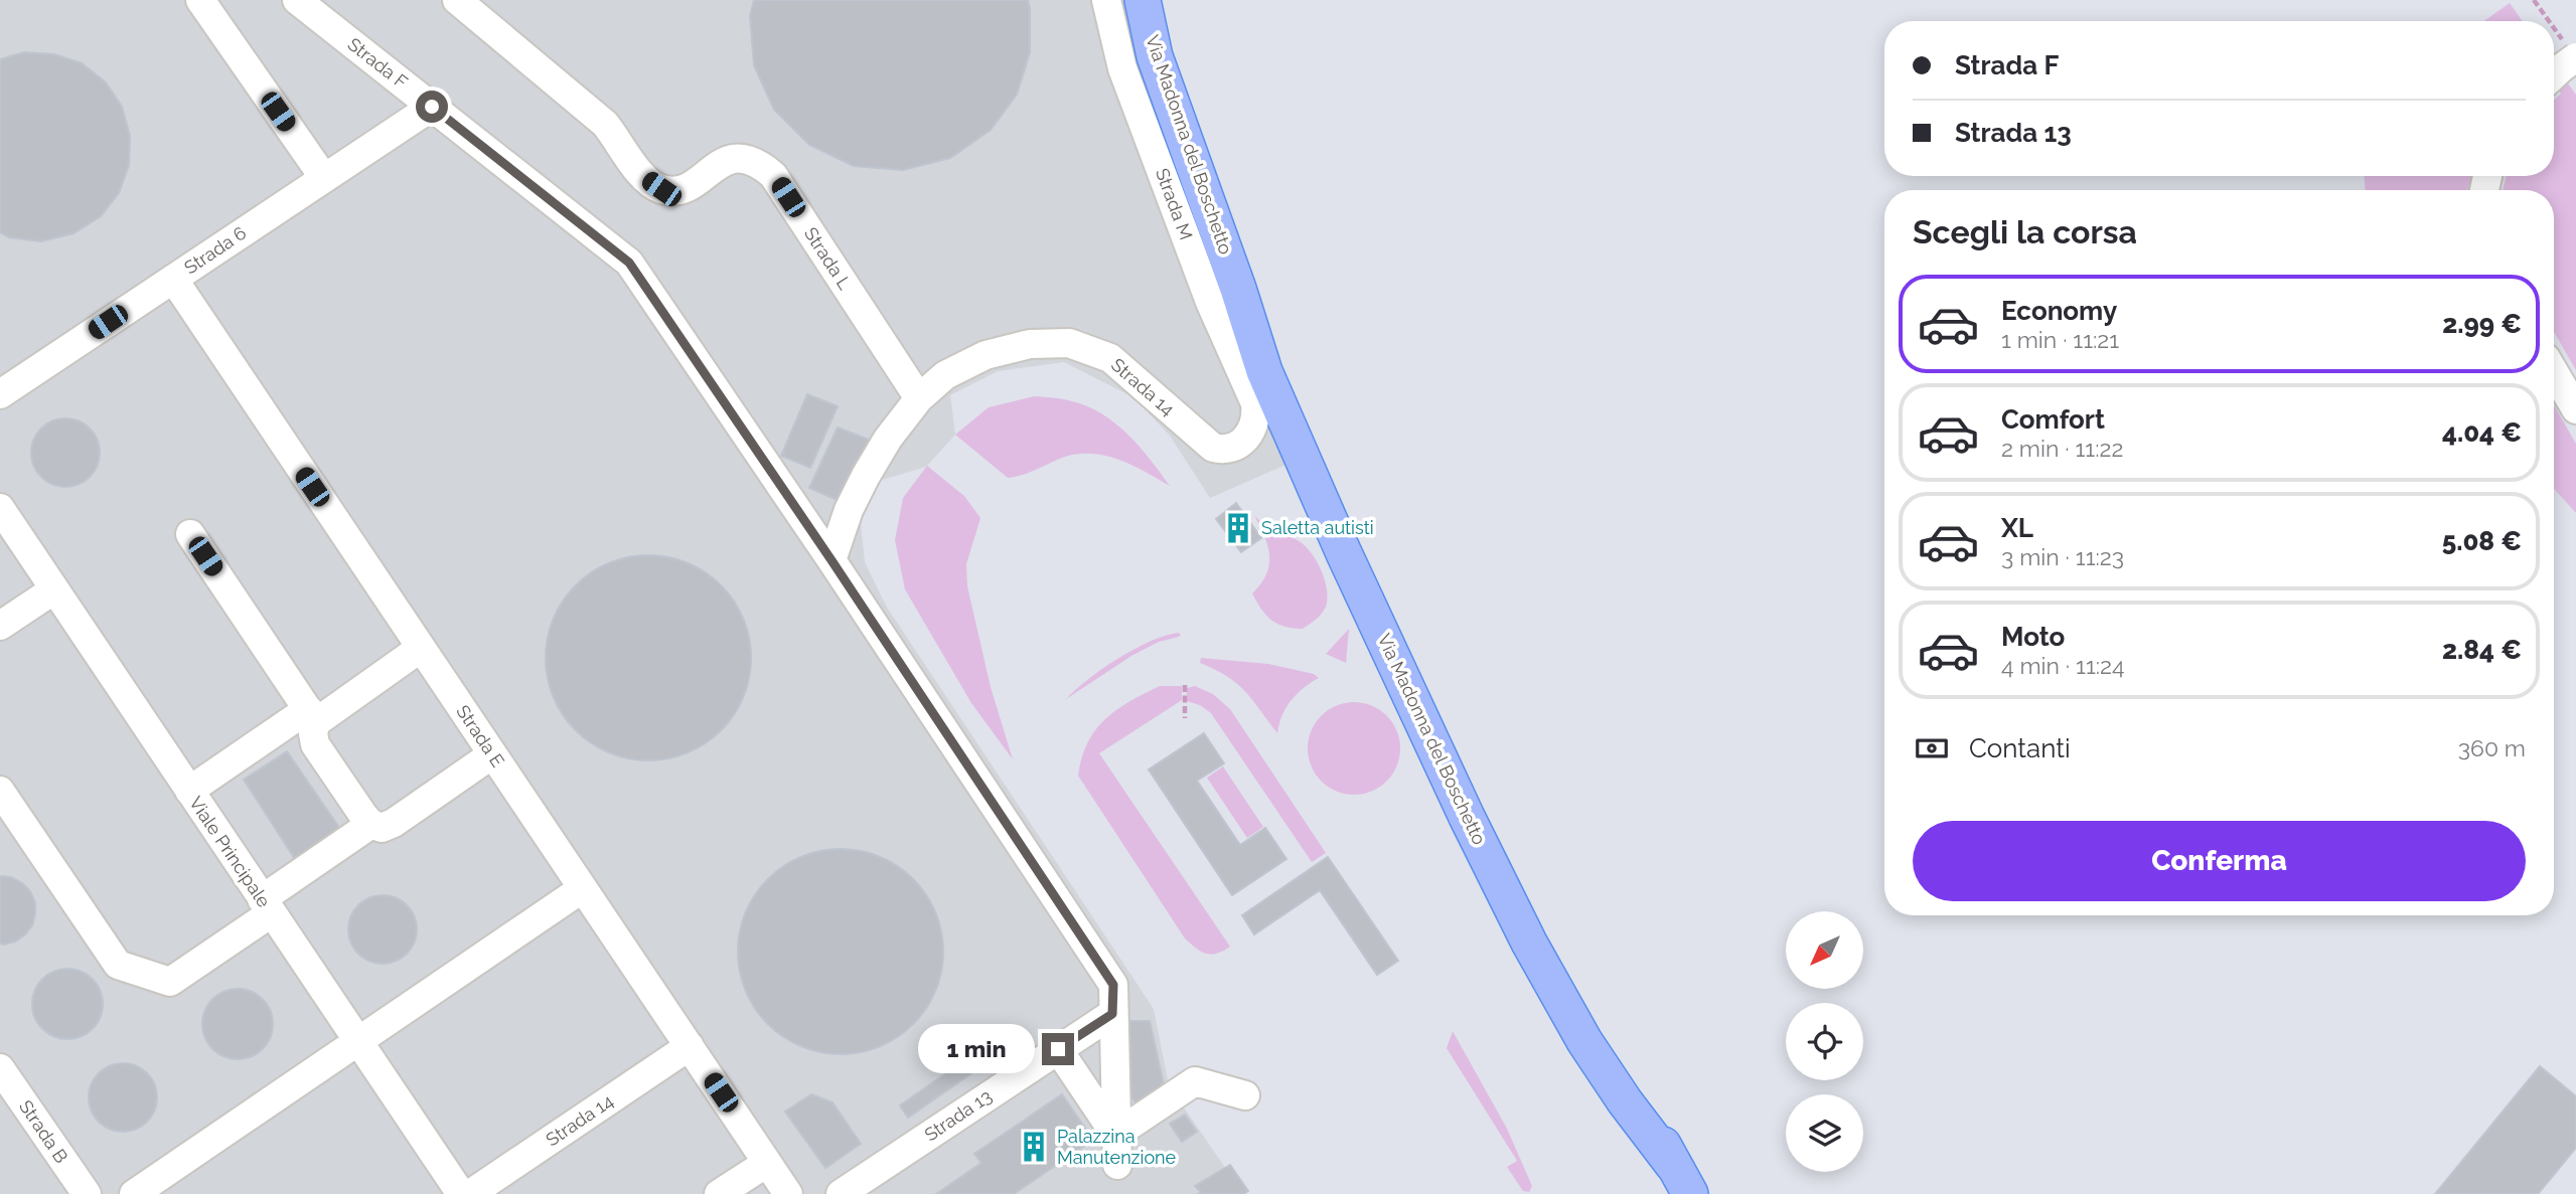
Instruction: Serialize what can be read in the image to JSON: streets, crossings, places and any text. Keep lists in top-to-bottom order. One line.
{"streets":{"main road":["Via Madonna del Boschetto"],"street":["Strada F","Strada M","Strada 6","Strada L","Strada 14","Strada E","Viale Principale","Strada 13","Strada B"]},"crossings":[["Strada F","Strada 6"],["Strada F","Strada 14"],["Strada F","Strada 13"],["Strada M","Strada 14"],["Strada 6","Strada E"],["Strada L","Strada 14"],["Strada 14","Strada E"]],"places":{"building":["Saletta autisti","Palazzina Manutenzione"]},"north":"bottom left","page":{"banner":["Strada F","Strada 13"],"heading":"Scegli la corsa","list":[{"name":"Economy","note":"1 min · 11:21","value":"2.99 €"},{"name":"Comfort","note":"2 min · 11:22","value":"4.04 €"},{"name":"XL","note":"3 min · 11:23","value":"5.08 €"},{"name":"Moto","note":"4 min · 11:24","value":"2.84 €"}],"pay":["Contanti","360 m"],"buttons":"Conferma","bubble":"1 min"}}
